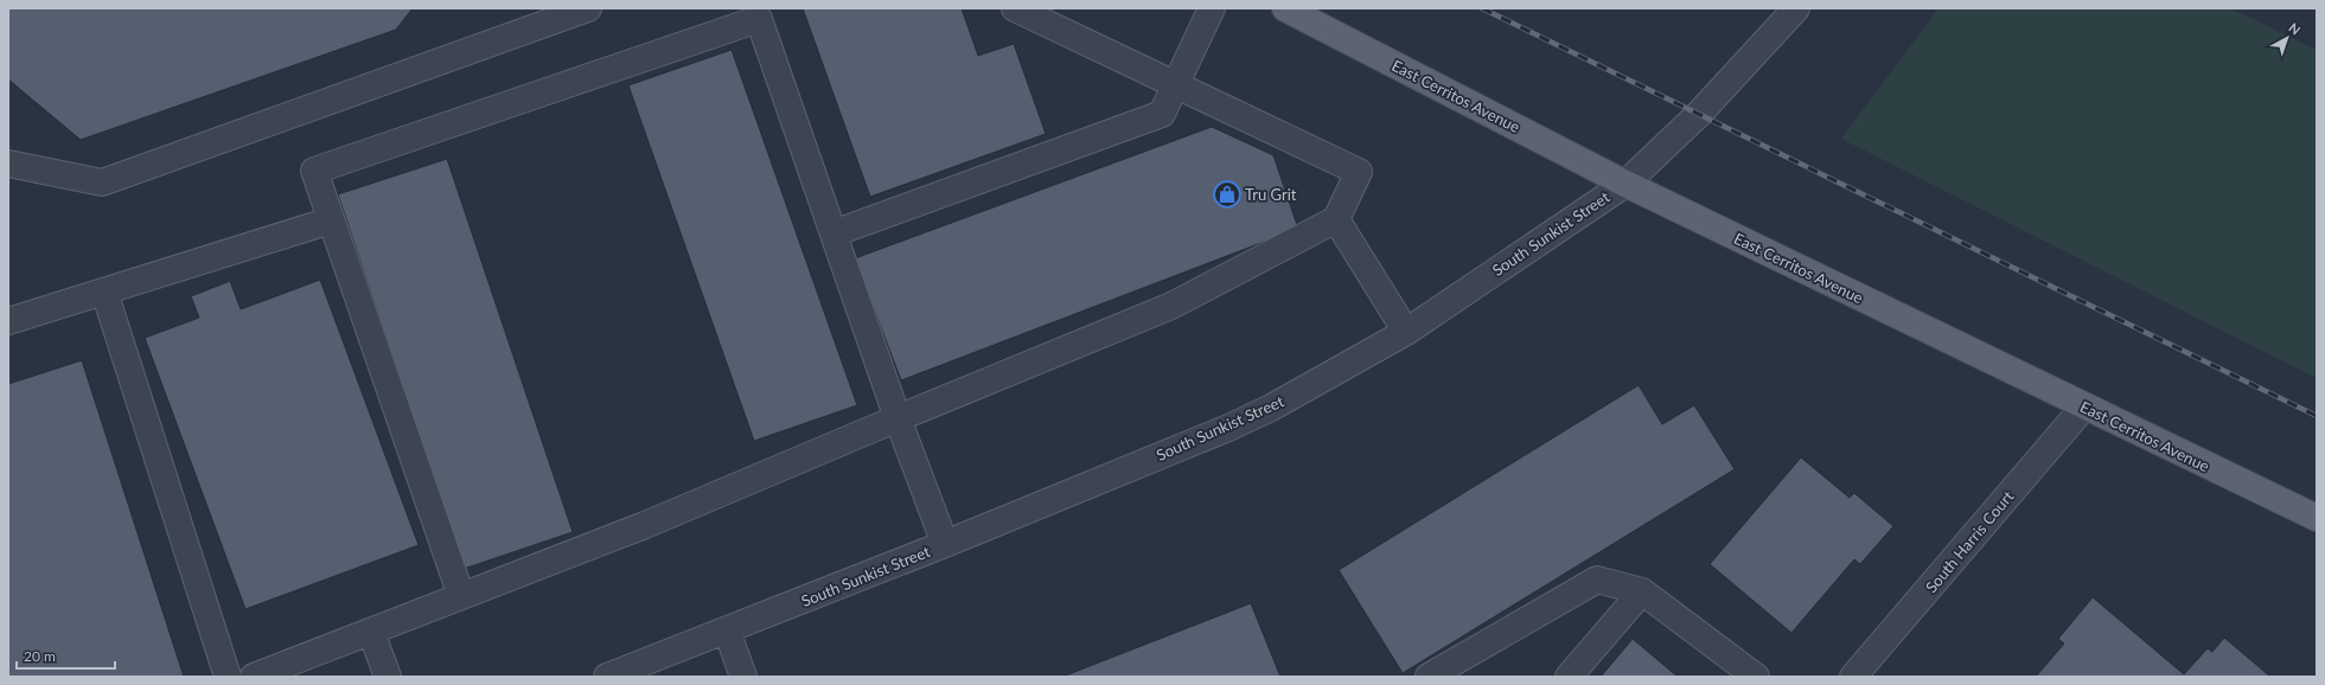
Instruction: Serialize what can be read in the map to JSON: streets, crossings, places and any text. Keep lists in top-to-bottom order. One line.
{"streets":{"main road":["East Cerritos Avenue"],"street":["South Sunkist Street","South Harris Court"]},"crossings":[["East Cerritos Avenue","South Sunkist Street"],["East Cerritos Avenue","South Harris Court"]],"places":{"shop":["Tru Grit"]},"scale_bar":"20 m","north":"top right"}
